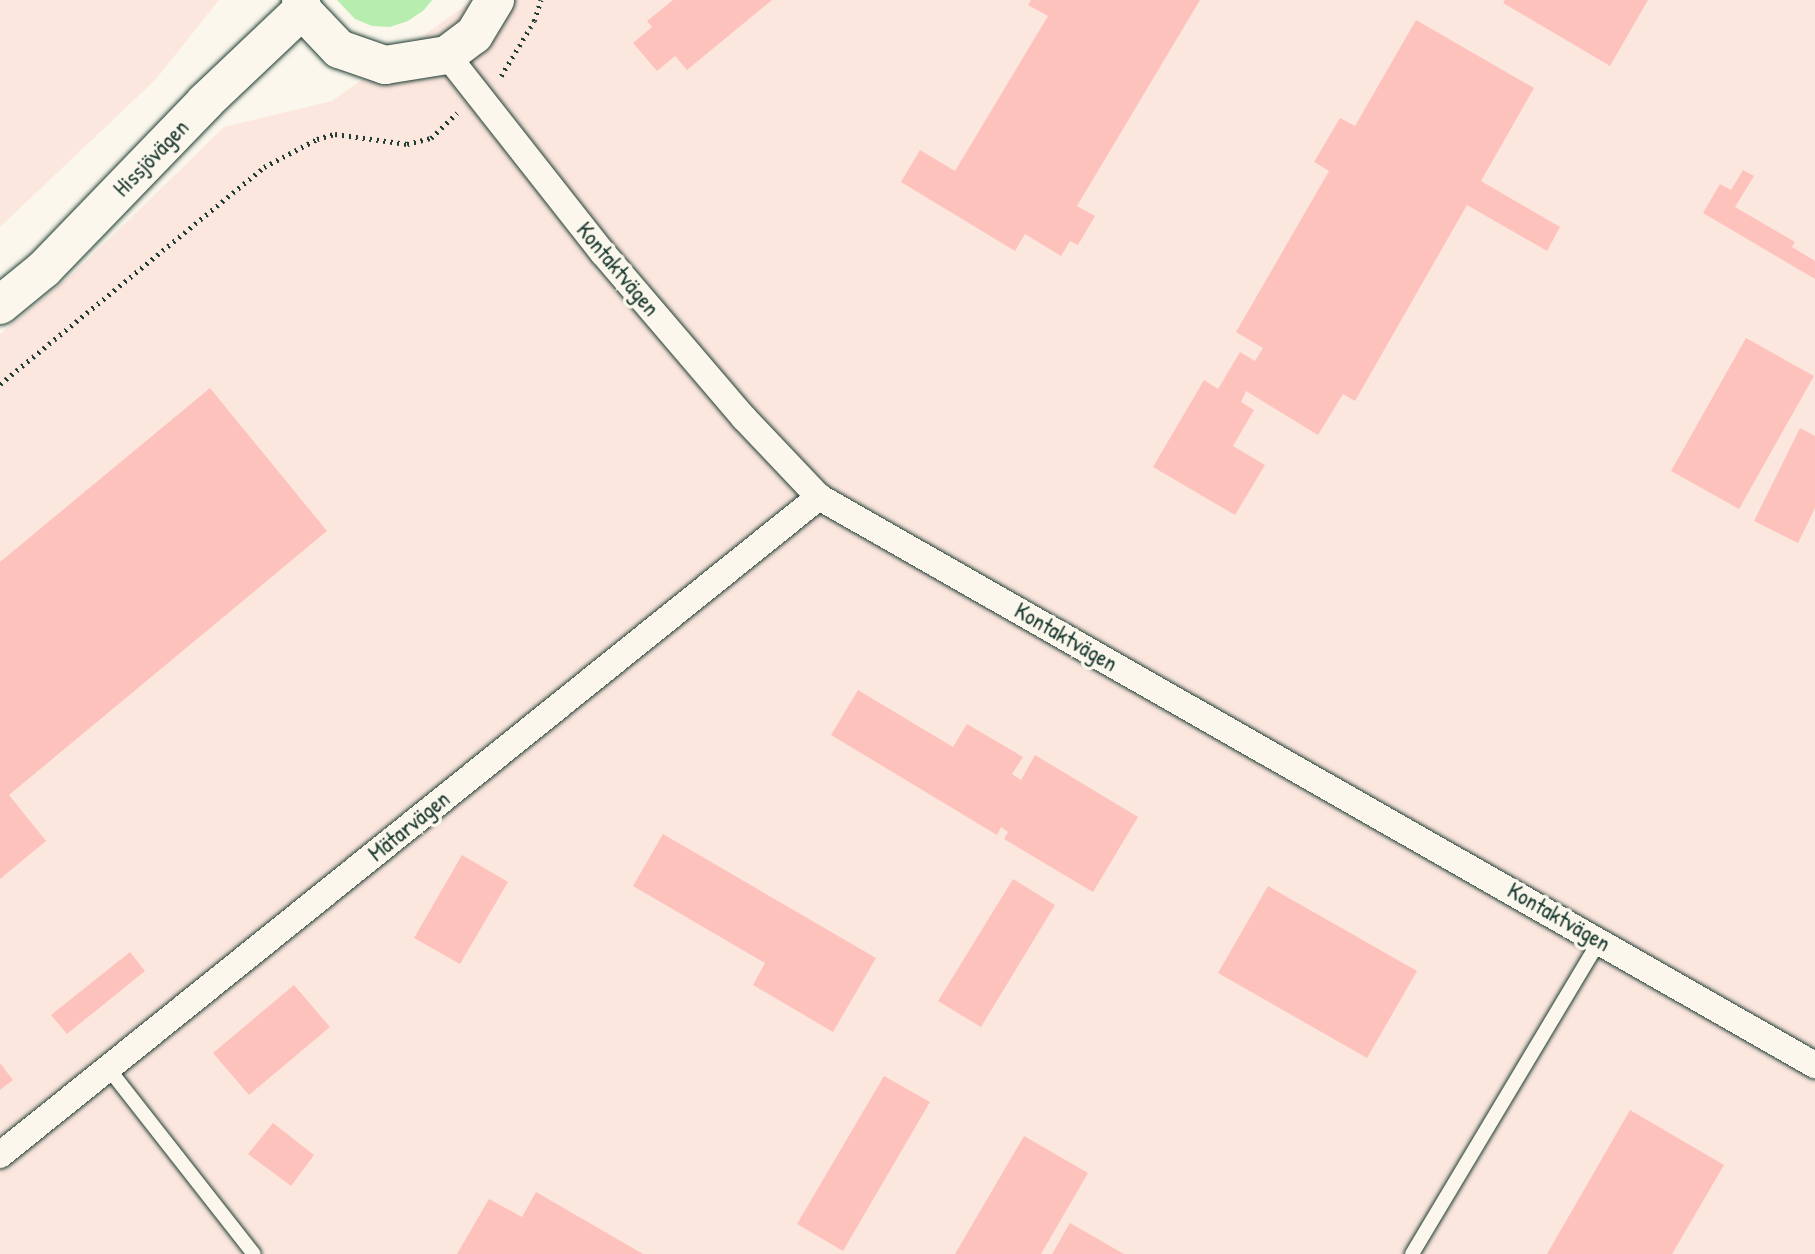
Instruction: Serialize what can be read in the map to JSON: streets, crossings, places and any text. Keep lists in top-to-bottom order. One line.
{"streets":{"main road":["Hissjövägen"],"street":["Kontaktvägen","Mätarvägen"]},"crossings":[["Kontaktvägen","Mätarvägen"]]}
